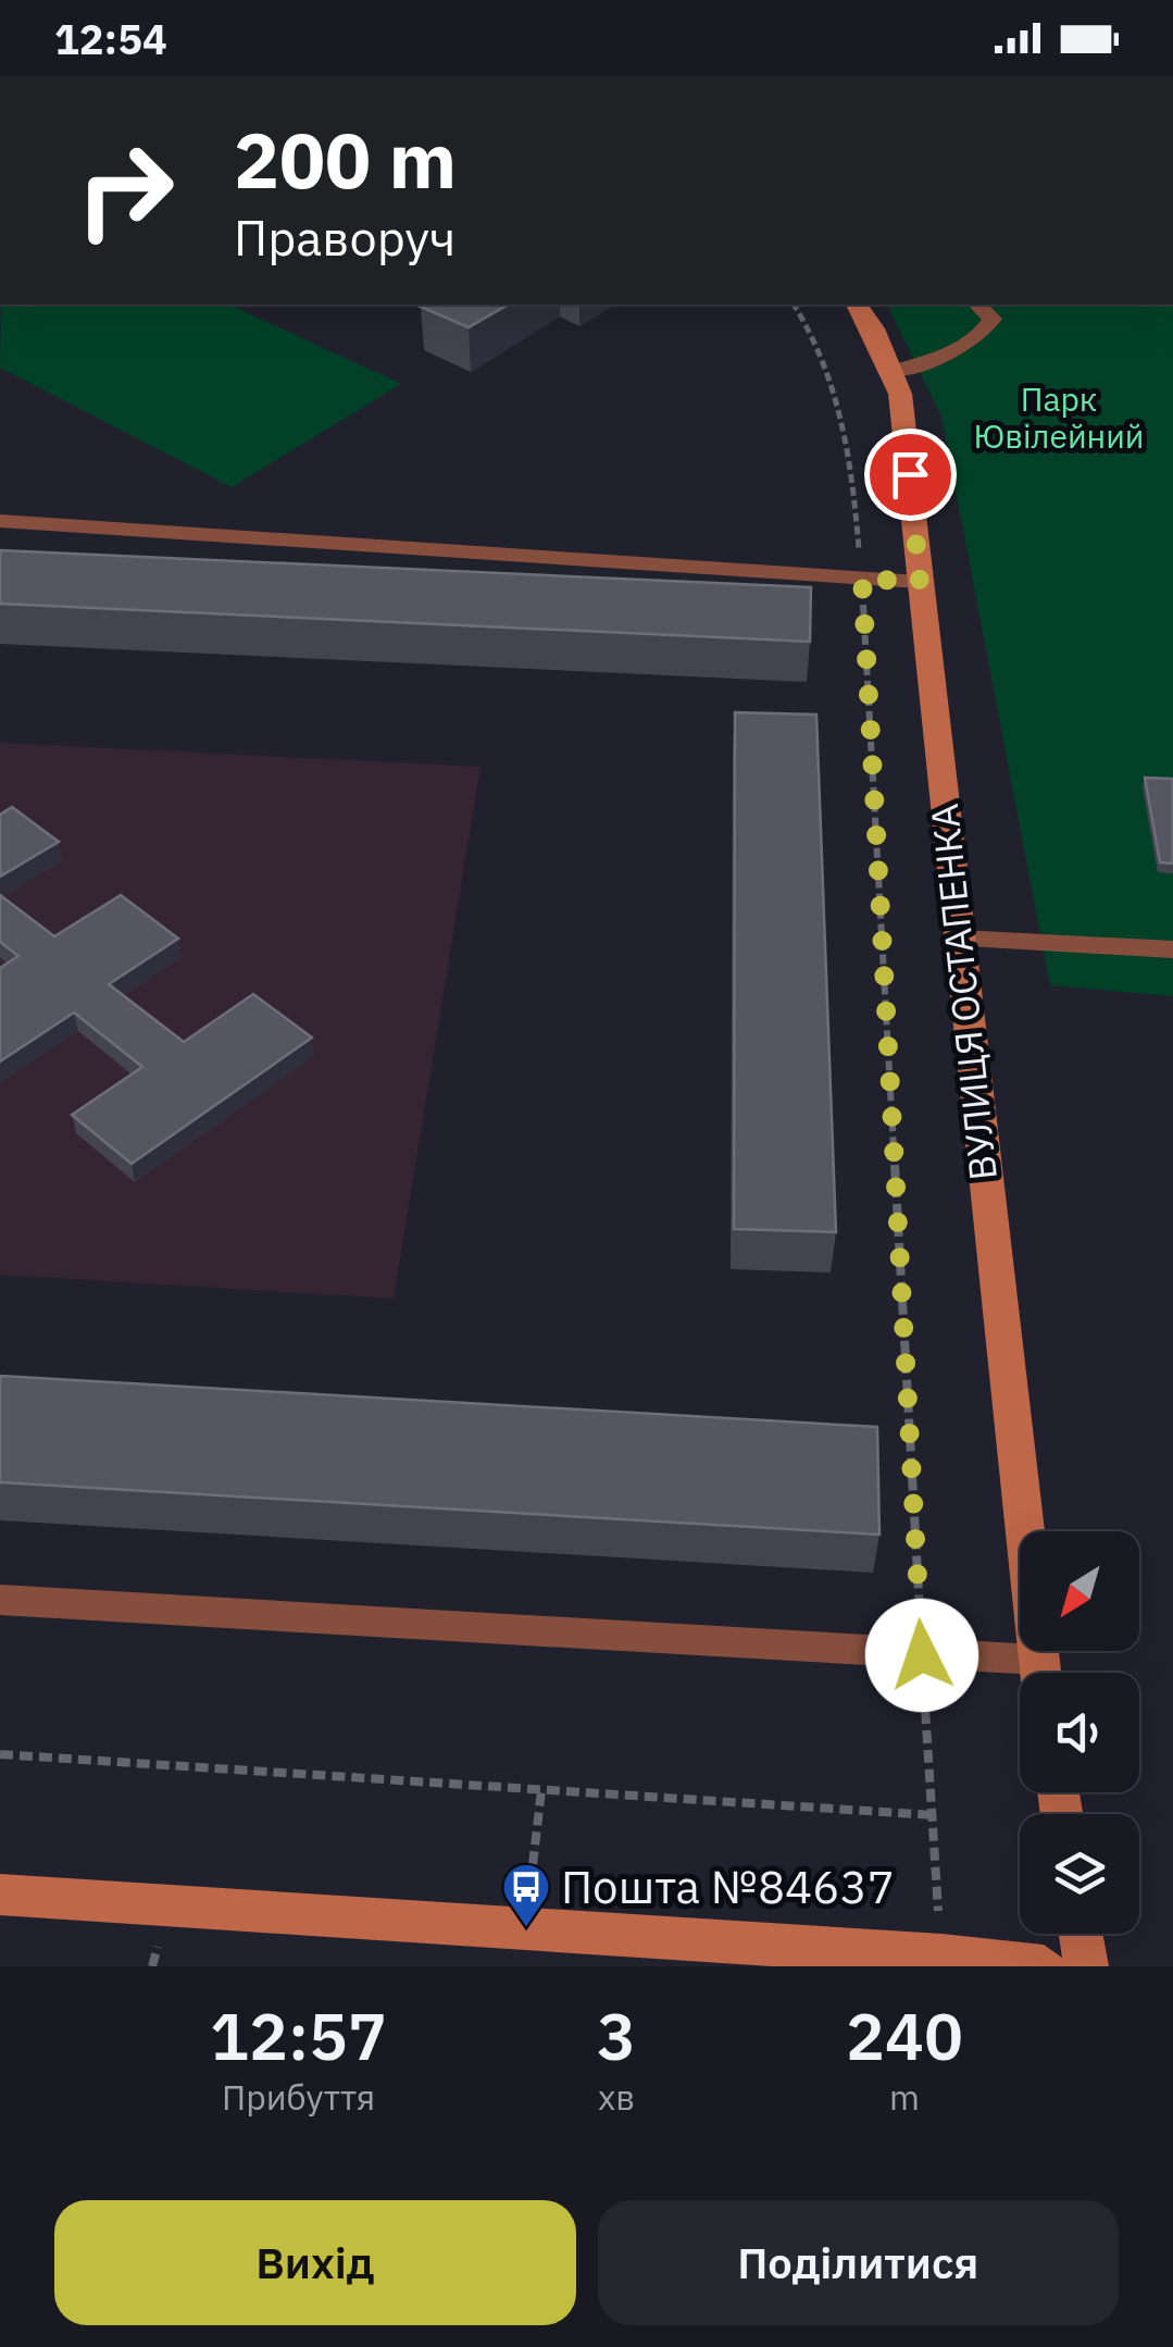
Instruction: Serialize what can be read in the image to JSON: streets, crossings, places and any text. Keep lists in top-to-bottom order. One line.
{"streets":{"street":["ВУЛИЦЯ ОСТАПЕНКА"]},"parks":["Парк Ювілейний"],"places":{"bus stop":["Пошта №84637"]},"north":"bottom left","page":{"status":"12:54","turn":["200 m","Праворуч"],"eta":["12:57","Прибуття","3","хв","240","m"],"buttons":["Вихід","Поділитися"]}}
